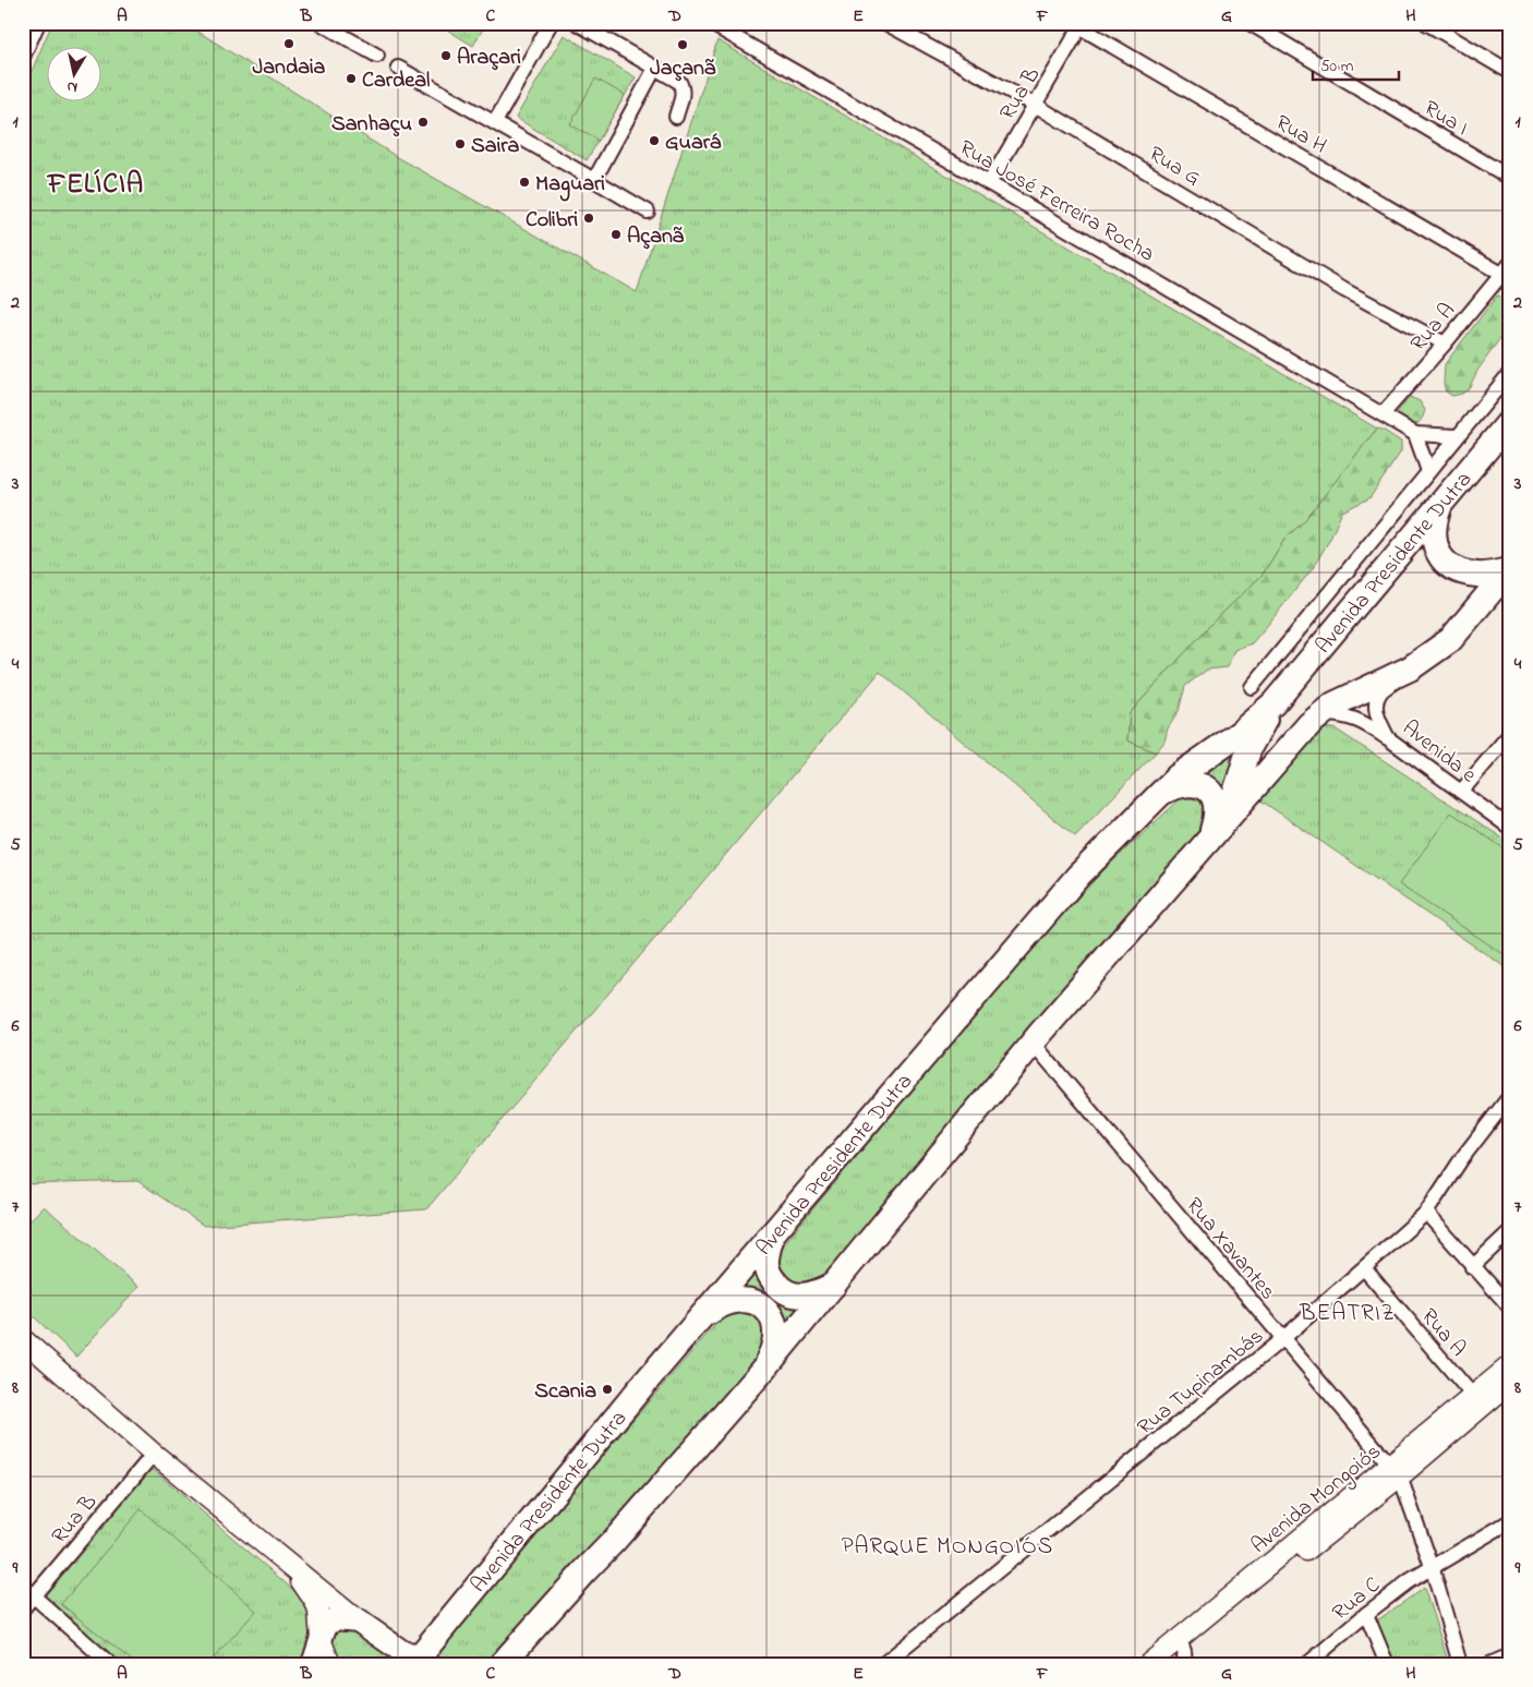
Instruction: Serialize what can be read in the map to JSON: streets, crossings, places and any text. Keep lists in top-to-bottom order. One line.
{"streets":{"highway":["Avenida Presidente Dutra"],"street":["Rua B","Rua I","Rua H","Rua G","Rua José Ferreira Rocha","Rua A","Avenida e","Rua Xavantes","Rua Tupinambás","Avenida Mongoiós","Rua C"]},"crossings":[["Rua B","Rua H"],["Rua B","Rua G"],["Rua B","Rua José Ferreira Rocha"],["Rua H","Rua A"],["Rua G","Rua A"],["Rua José Ferreira Rocha","Rua A"],["Rua A","Rua Tupinambás"],["Rua A","Avenida Mongoiós"],["Avenida Presidente Dutra","Rua Xavantes"],["Rua Xavantes","Rua Tupinambás"],["Rua Xavantes","Avenida Mongoiós"],["Rua Xavantes","Rua C"]],"districts":["FELÍCIA","BEATRIZ","PARQUE MONGOIÓS"],"places":["Jandaia","Jaçanã","Araçari","Cardeal","Sanhaçu","Guará","Saira","Maguari","Colibri","Açanã","Scania"],"scale_bar":"50 m","north":"bottom","grid":{"columns":["A","B","C","D","E","F","G","H"],"rows":["1","2","3","4","5","6","7","8","9"]}}
